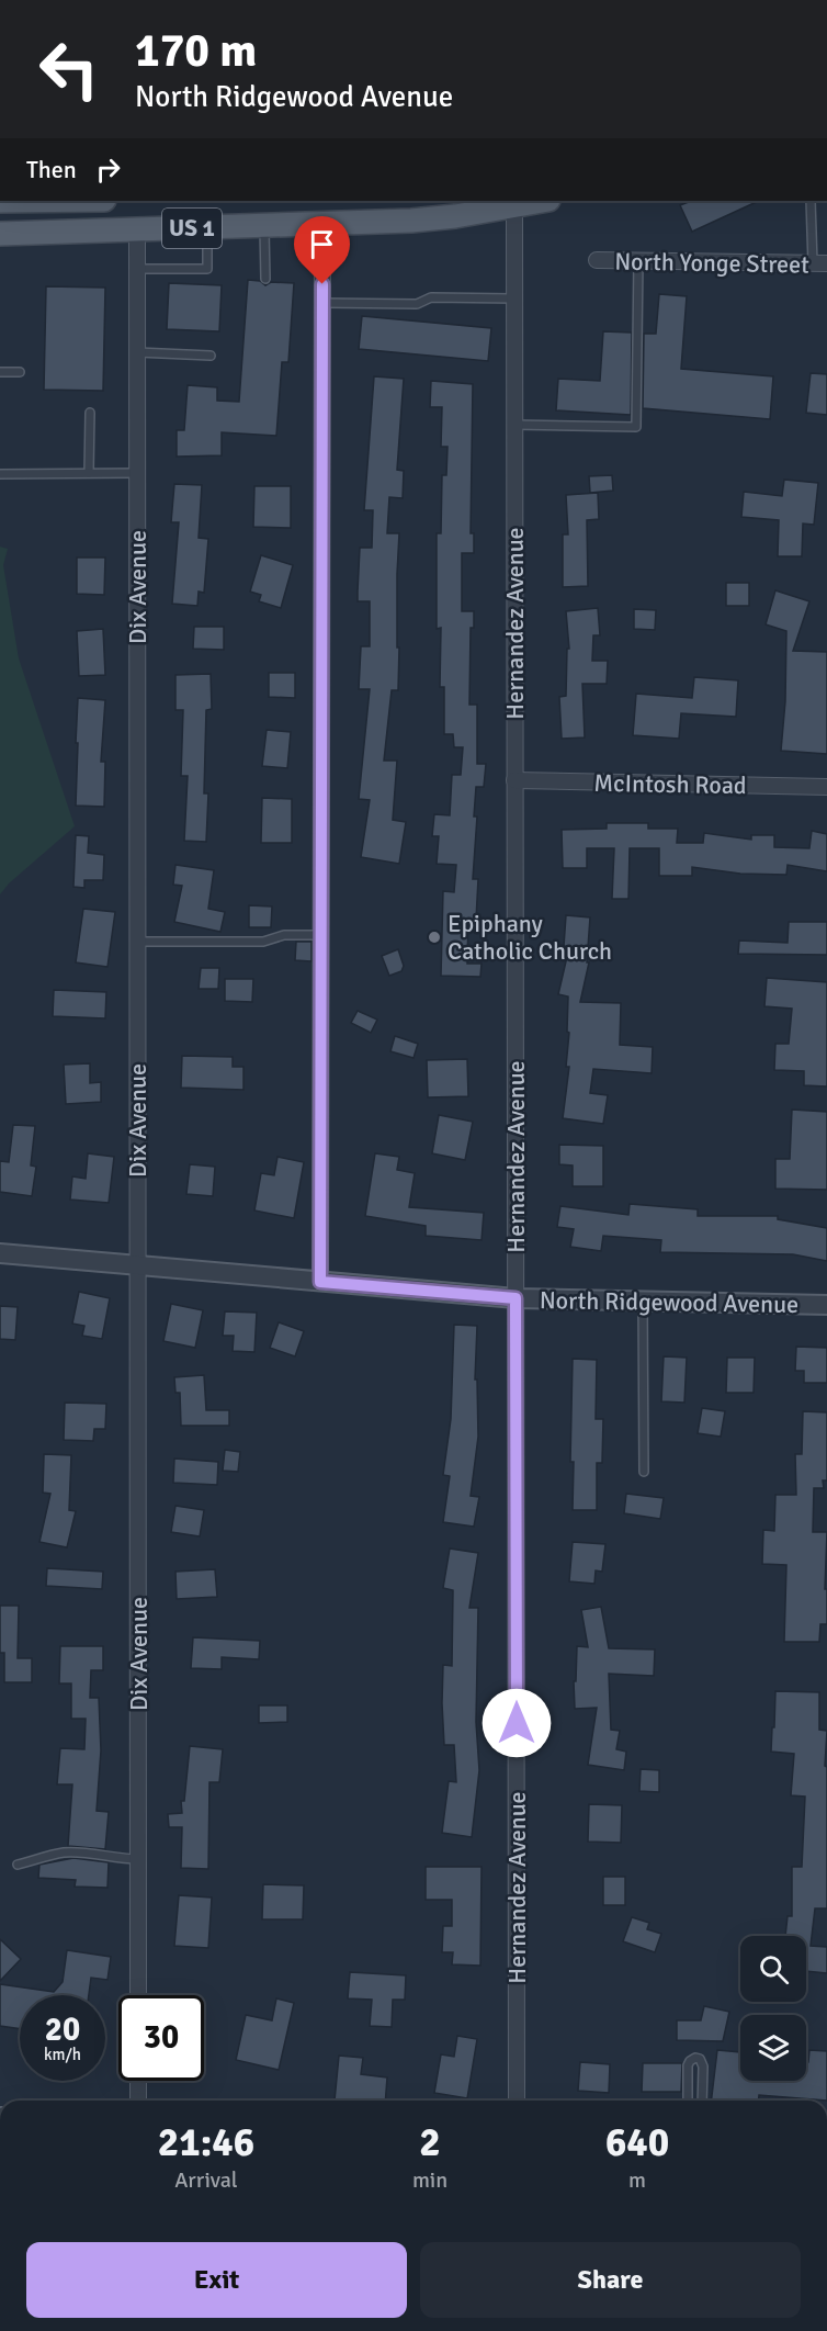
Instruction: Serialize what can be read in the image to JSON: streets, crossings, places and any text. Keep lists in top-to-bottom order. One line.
{"streets":{"main road":["US 1"],"street":["North Yonge Street","Dix Avenue","Hernandez Avenue","McIntosh Road","North Ridgewood Avenue"]},"crossings":[["US 1","Dix Avenue"],["US 1","Hernandez Avenue"],["Dix Avenue","North Ridgewood Avenue"],["Hernandez Avenue","McIntosh Road"],["Hernandez Avenue","North Ridgewood Avenue"]],"places":["Epiphany Catholic Church"],"page":{"turn":["170 m","North Ridgewood Avenue"],"then":"Then","speed":"20 km/h","limit":"30","eta":["21:46","Arrival","2","min","640","m"],"buttons":["Exit","Share"]}}
